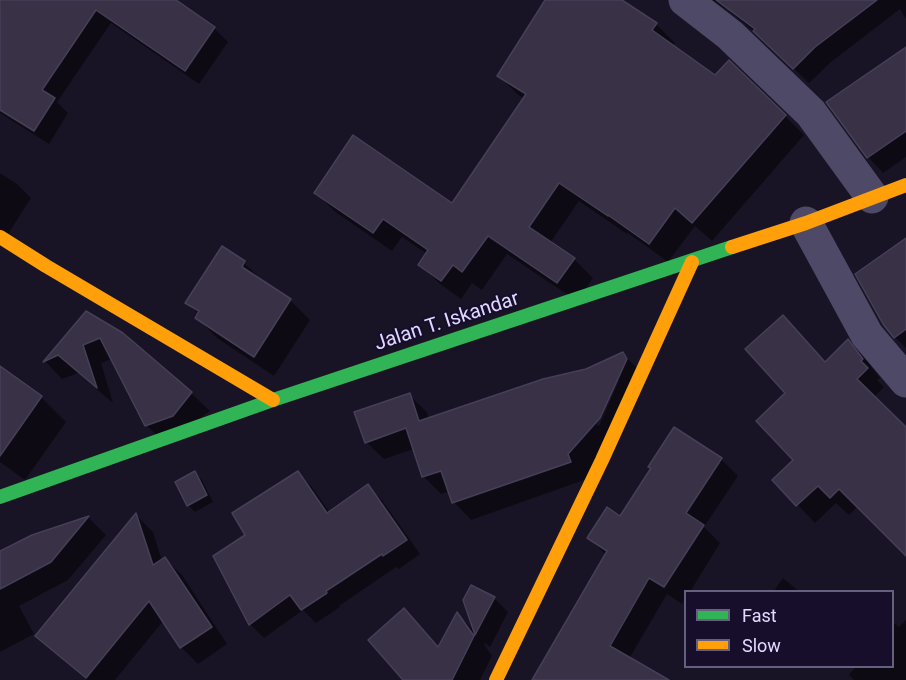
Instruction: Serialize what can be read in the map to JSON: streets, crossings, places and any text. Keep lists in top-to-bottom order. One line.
{"streets":{"street":["Jalan T. Iskandar"]},"legend":["Fast","Slow"]}
